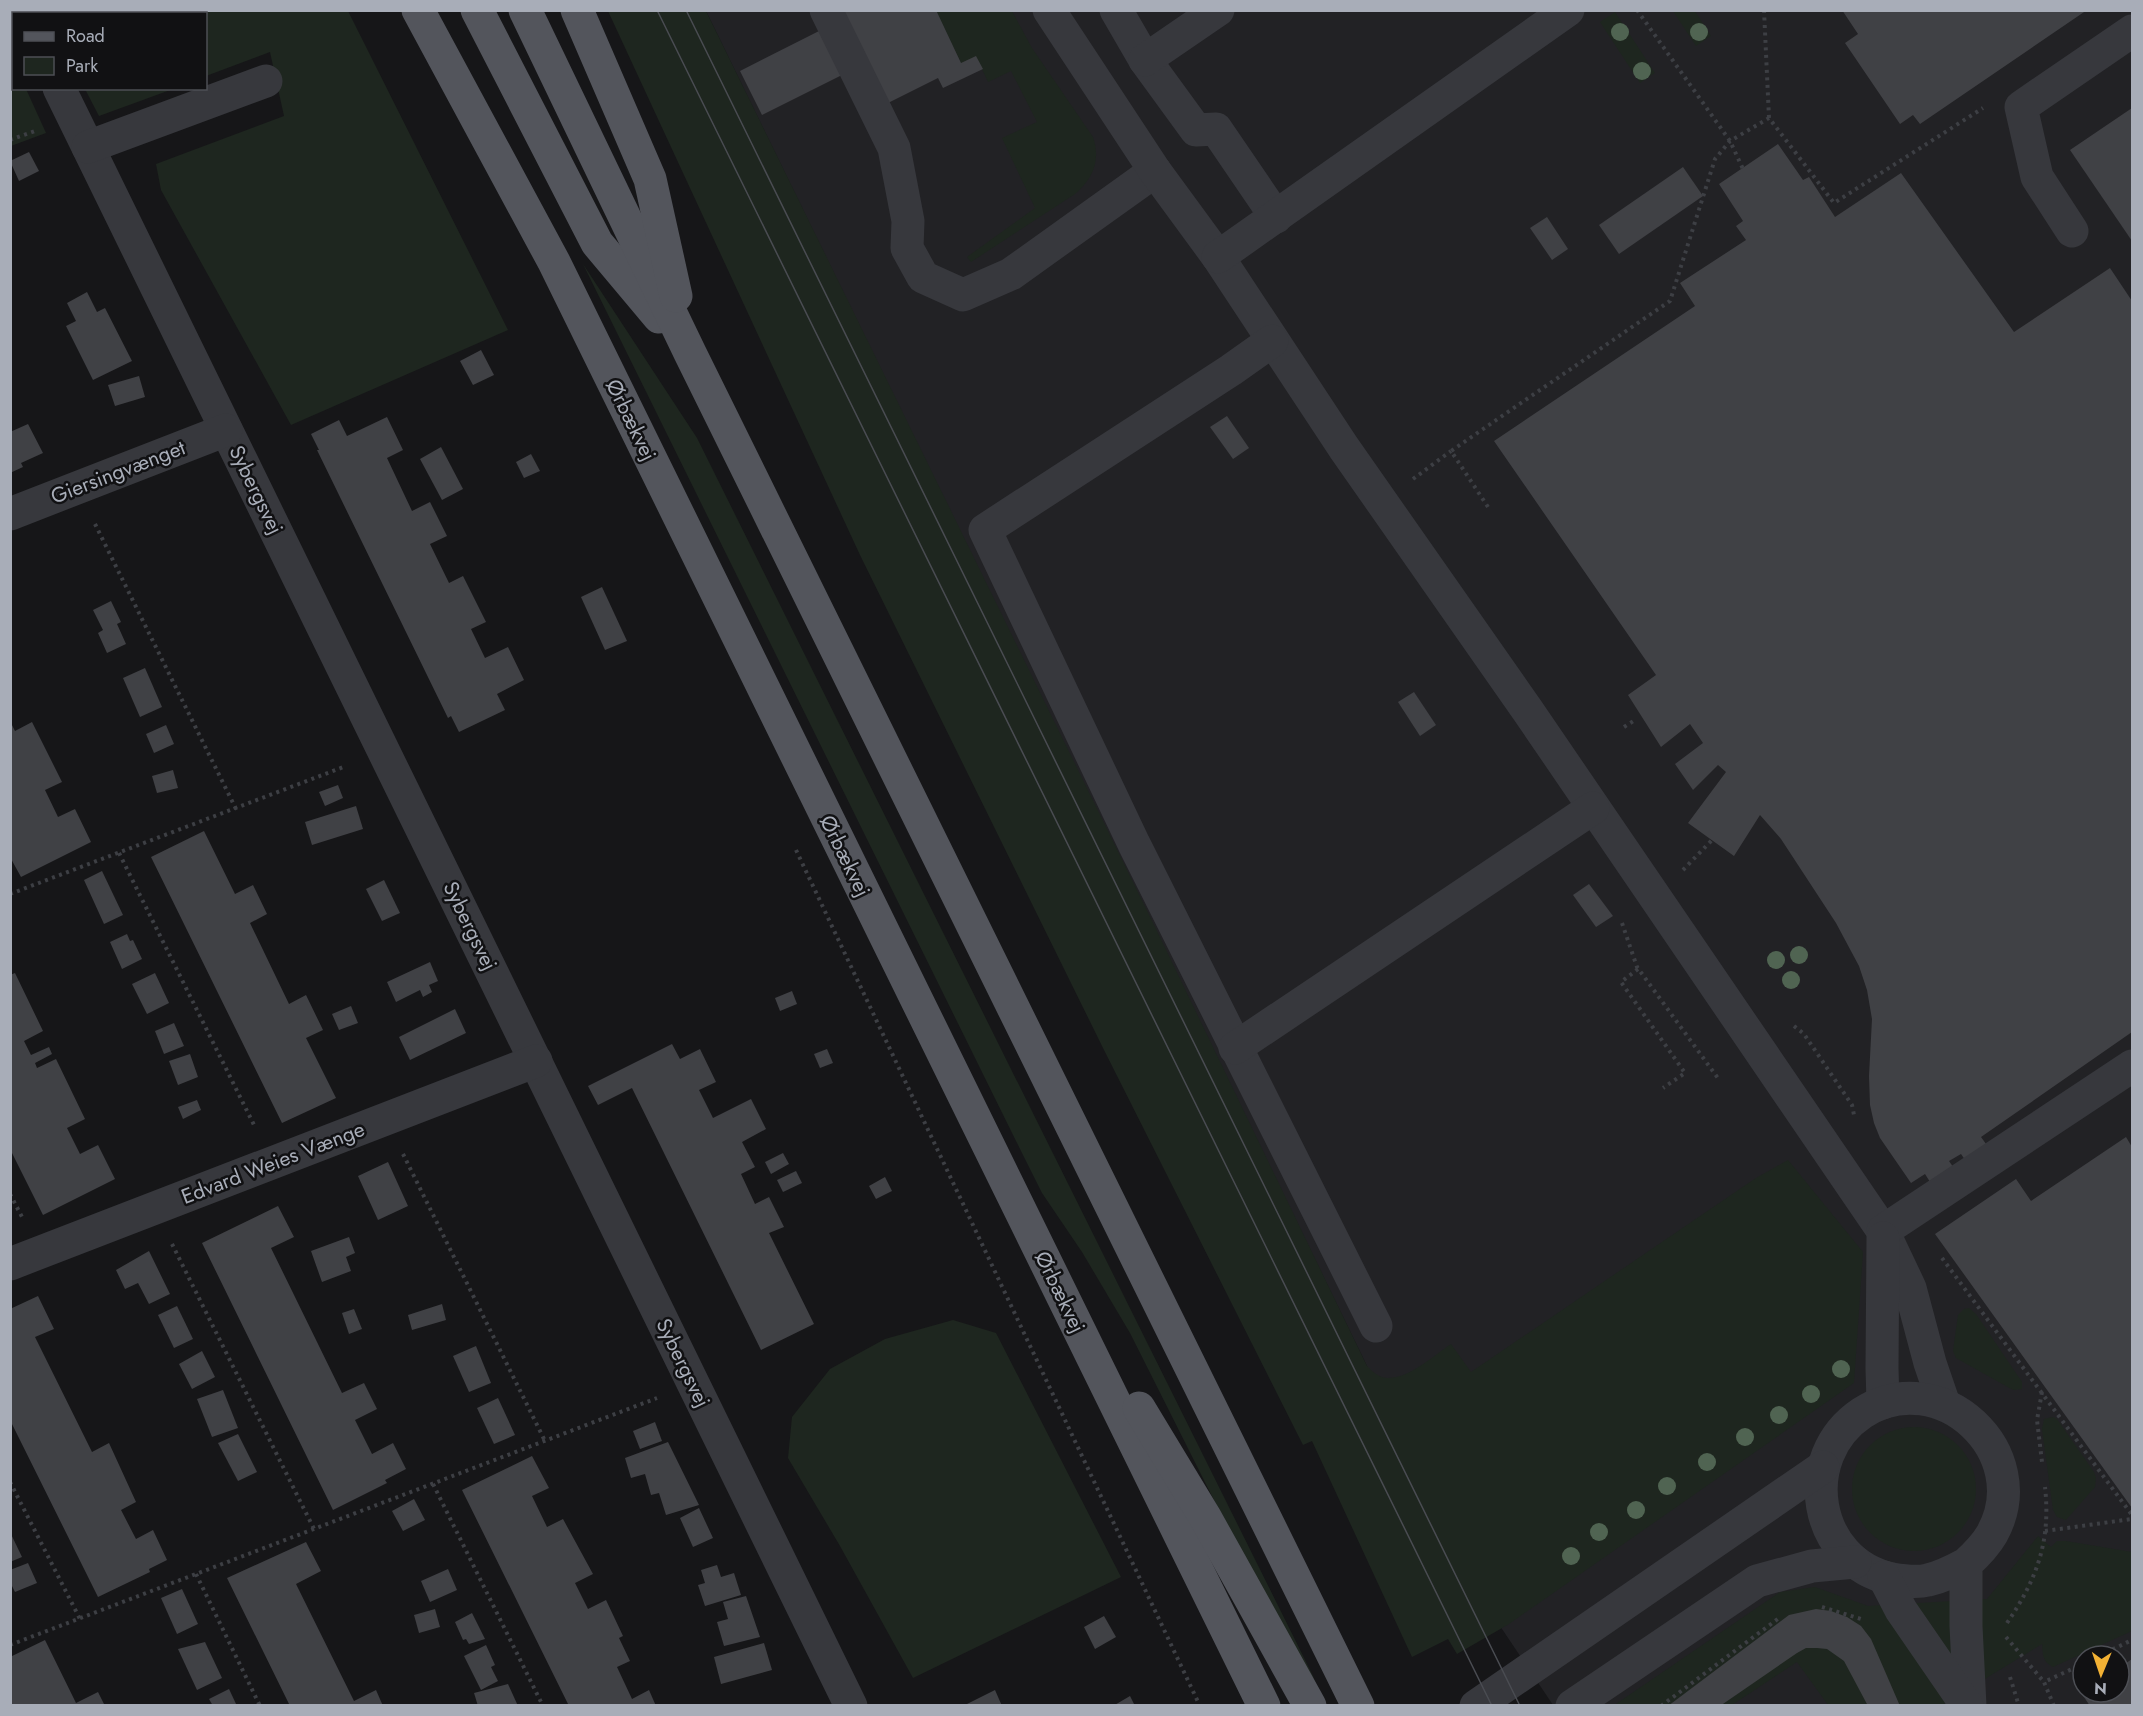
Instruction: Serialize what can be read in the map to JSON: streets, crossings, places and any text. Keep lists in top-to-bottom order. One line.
{"streets":{"main road":["Ørbækvej"],"street":["Giersingvænget","Sybergsvej","Edvard Weies Vænge"]},"crossings":[["Giersingvænget","Sybergsvej"],["Sybergsvej","Edvard Weies Vænge"]],"legend":["Road","Park"],"north":"bottom"}
